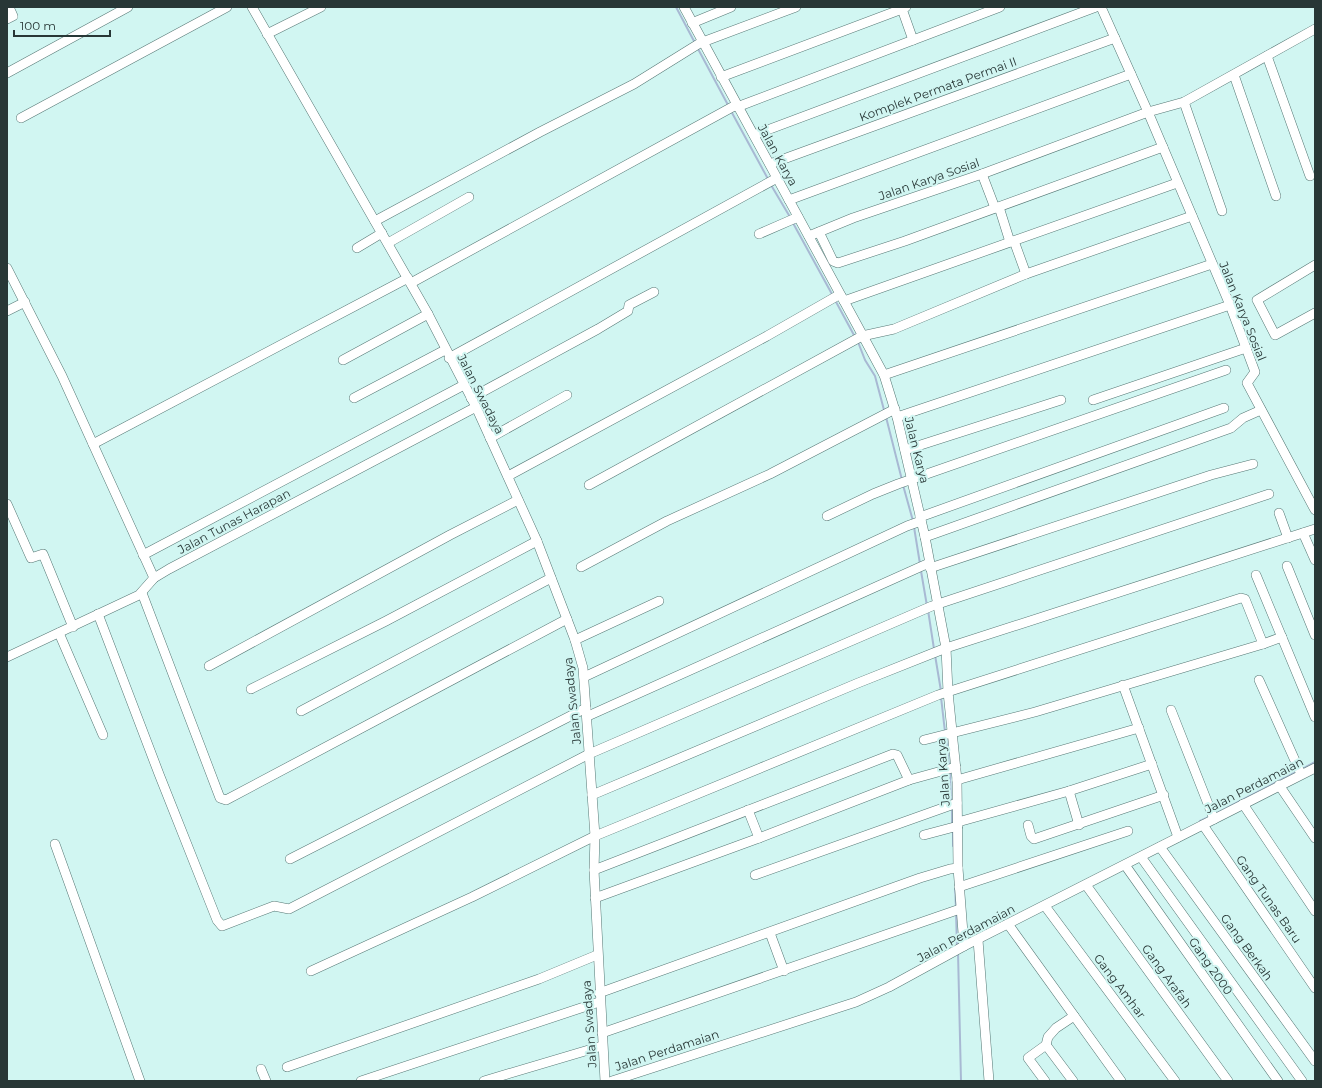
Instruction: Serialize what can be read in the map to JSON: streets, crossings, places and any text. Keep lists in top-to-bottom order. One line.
{"streets":{"street":["Komplek Permata Permai II","Jalan Karya","Jalan Karya Sosial","Jalan Swadaya","Jalan Tunas Harapan","Jalan Perdamaian","Gang Tunas Baru","Gang Berkah","Gang 2000","Gang Arafah","Gang Amhar"]},"crossings":[["Komplek Permata Permai II","Jalan Karya"],["Jalan Karya","Jalan Karya Sosial"],["Jalan Karya","Jalan Perdamaian"],["Jalan Swadaya","Jalan Tunas Harapan"],["Jalan Perdamaian","Gang Tunas Baru"],["Jalan Perdamaian","Gang Berkah"],["Jalan Perdamaian","Gang 2000"],["Jalan Perdamaian","Gang Arafah"],["Jalan Perdamaian","Gang Amhar"]],"scale_bar":"100 m"}
